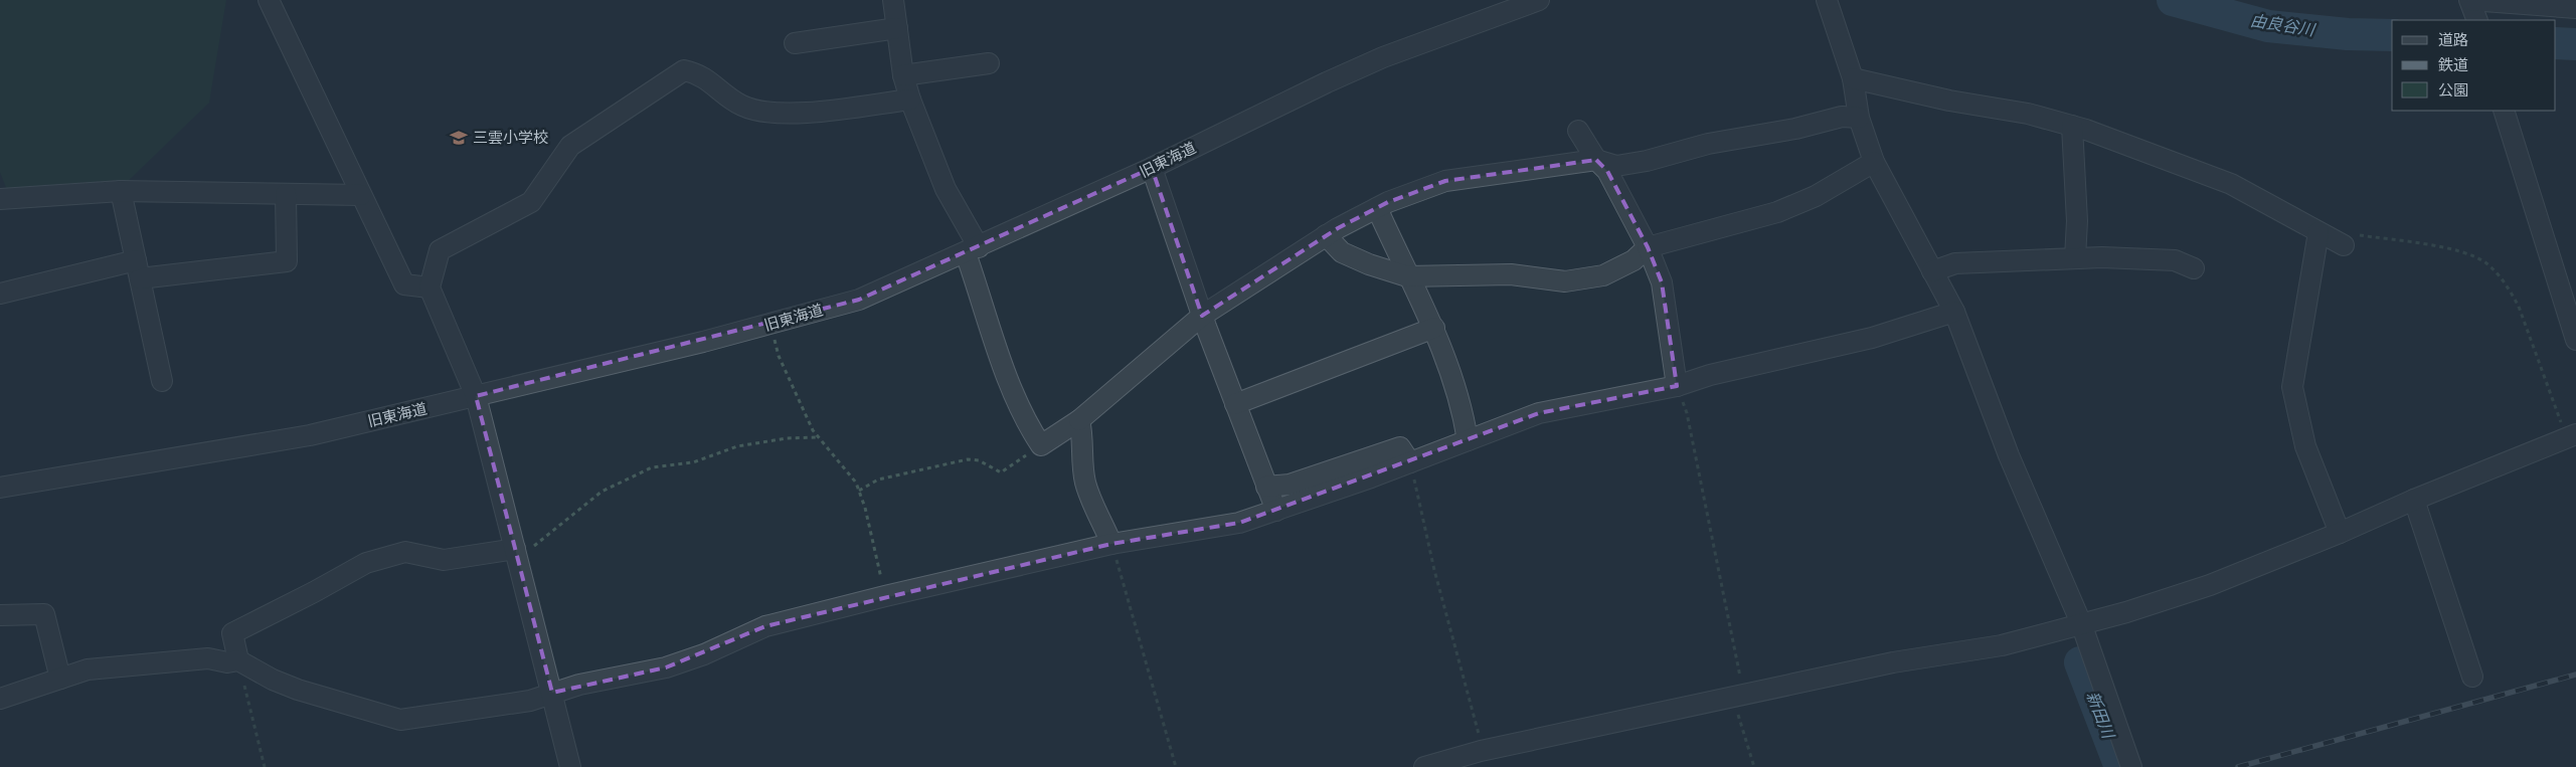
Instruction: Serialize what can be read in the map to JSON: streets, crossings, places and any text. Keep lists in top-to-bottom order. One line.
{"streets":{"street":["旧東海道"]},"water":["由良谷川","新田川"],"places":{"school or university":["三雲小学校"]},"legend":["道路","鉄道","公園"]}
